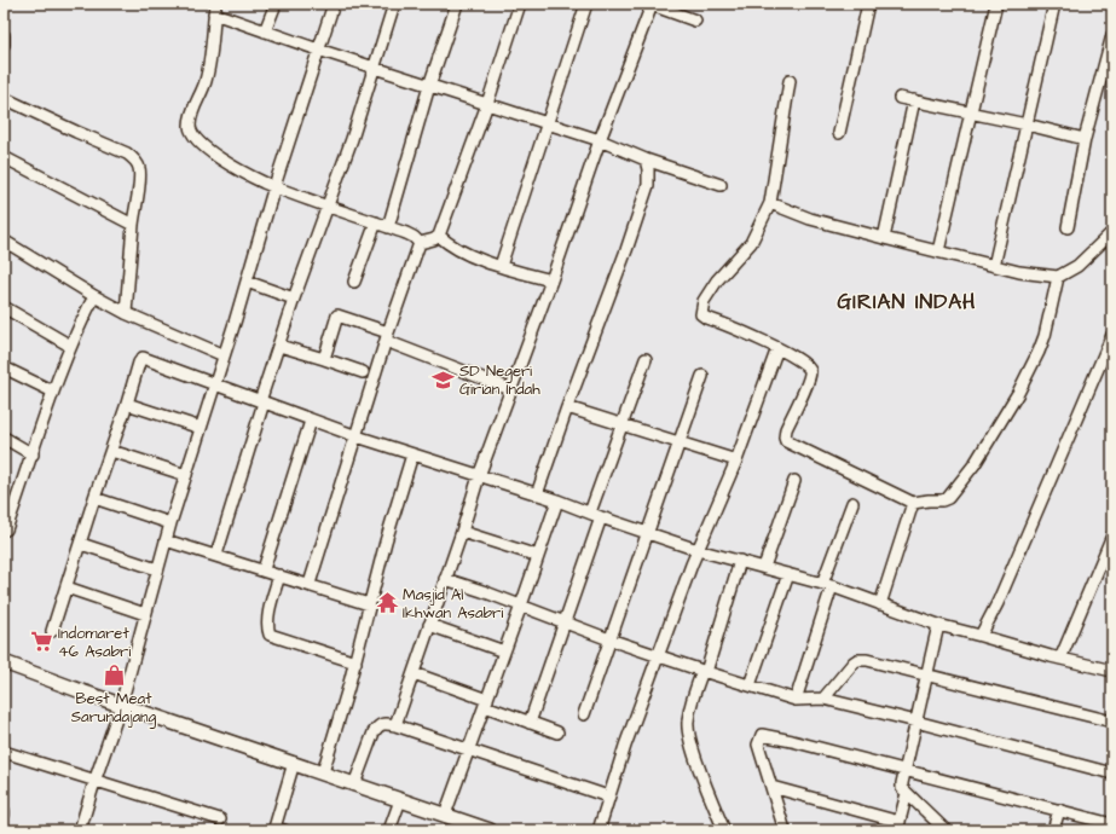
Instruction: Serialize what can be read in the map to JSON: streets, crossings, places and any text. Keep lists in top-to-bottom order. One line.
{"districts":["GIRIAN INDAH"],"places":{"school or university":["SD Negeri Girian Indah"],"temple":["Masjid Al Ikhwan Asabri"],"supermarket":["Indomaret 46 Asabri"],"shop":["Best Meat Sarundajang"]}}
